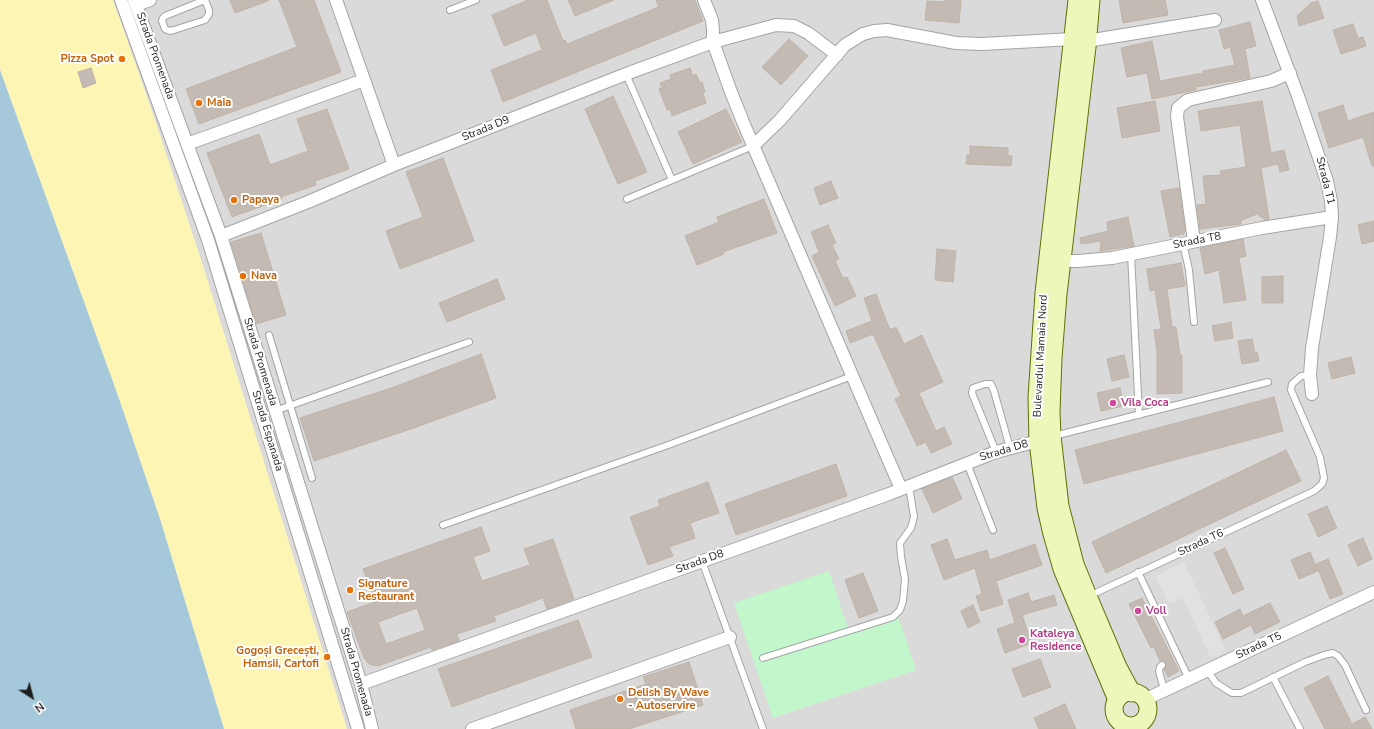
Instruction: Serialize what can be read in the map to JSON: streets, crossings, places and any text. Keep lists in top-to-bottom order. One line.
{"streets":{"main road":["Bulevardul Mamaia Nord"],"street":["Strada Promenada","Strada D9","Strada T1","Strada T8","Strada Espanada","Strada D8","Strada T5"],"lane":["Strada T6"]},"crossings":[["Strada Promenada","Strada D9"],["Strada Promenada","Strada D8"],["Strada T1","Strada T8"],["Strada T1","Strada T6"],["Strada T8","Bulevardul Mamaia Nord"],["Bulevardul Mamaia Nord","Strada D8"],["Bulevardul Mamaia Nord","Strada T6"],["Bulevardul Mamaia Nord","Strada T5"]],"places":["Pizza Spot","Maia","Papaya","Nava","Vila Coca","Signature Restaurant","Voll","Kataleya Residence","Gogoși Grecești, Hamsii, Cartofi","Delish By Wave - Autoservire"],"north":"bottom right"}
